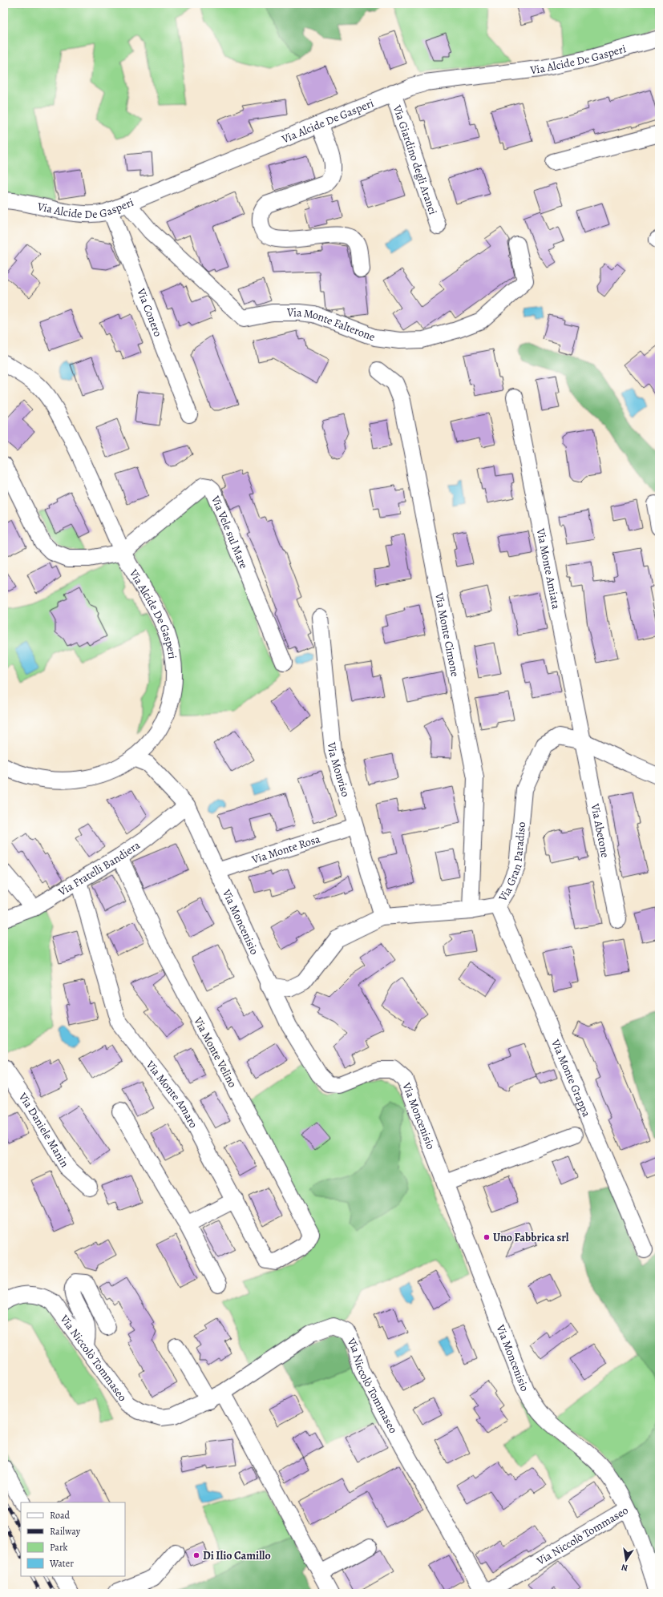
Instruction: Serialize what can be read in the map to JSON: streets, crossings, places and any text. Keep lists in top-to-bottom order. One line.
{"streets":{"street":["Via Alcide De Gasperi","Via Giardino degli Aranci","Via Conero","Via Monte Falterone","Via Vele sul Mare","Via Monte Amiata","Via Monte Cimone","Via Monviso","Via Abetone","Via Monte Rosa","Via Gran Paradiso","Via Fratelli Bandiera","Via Moncenisio","Via Monte Velino","Via Monte Grappa","Via Monte Amaro","Via Daniele Manin","Via Niccolò Tommaseo"]},"crossings":[["Via Alcide De Gasperi","Via Giardino degli Aranci"],["Via Alcide De Gasperi","Via Conero"],["Via Alcide De Gasperi","Via Monte Falterone"],["Via Alcide De Gasperi","Via Vele sul Mare"],["Via Alcide De Gasperi","Via Moncenisio"],["Via Monte Amiata","Via Abetone"],["Via Monte Amiata","Via Gran Paradiso"],["Via Monte Cimone","Via Gran Paradiso"],["Via Monviso","Via Monte Rosa"],["Via Monviso","Via Gran Paradiso"],["Via Abetone","Via Gran Paradiso"],["Via Monte Rosa","Via Moncenisio"],["Via Gran Paradiso","Via Moncenisio"],["Via Gran Paradiso","Via Monte Grappa"],["Via Fratelli Bandiera","Via Moncenisio"],["Via Fratelli Bandiera","Via Monte Velino"],["Via Fratelli Bandiera","Via Monte Amaro"],["Via Moncenisio","Via Niccolò Tommaseo"],["Via Monte Velino","Via Monte Amaro"]],"places":["Uno Fabbrica srl","Di Ilio Camillo"],"legend":["Road","Railway","Park","Water"],"north":"bottom"}
